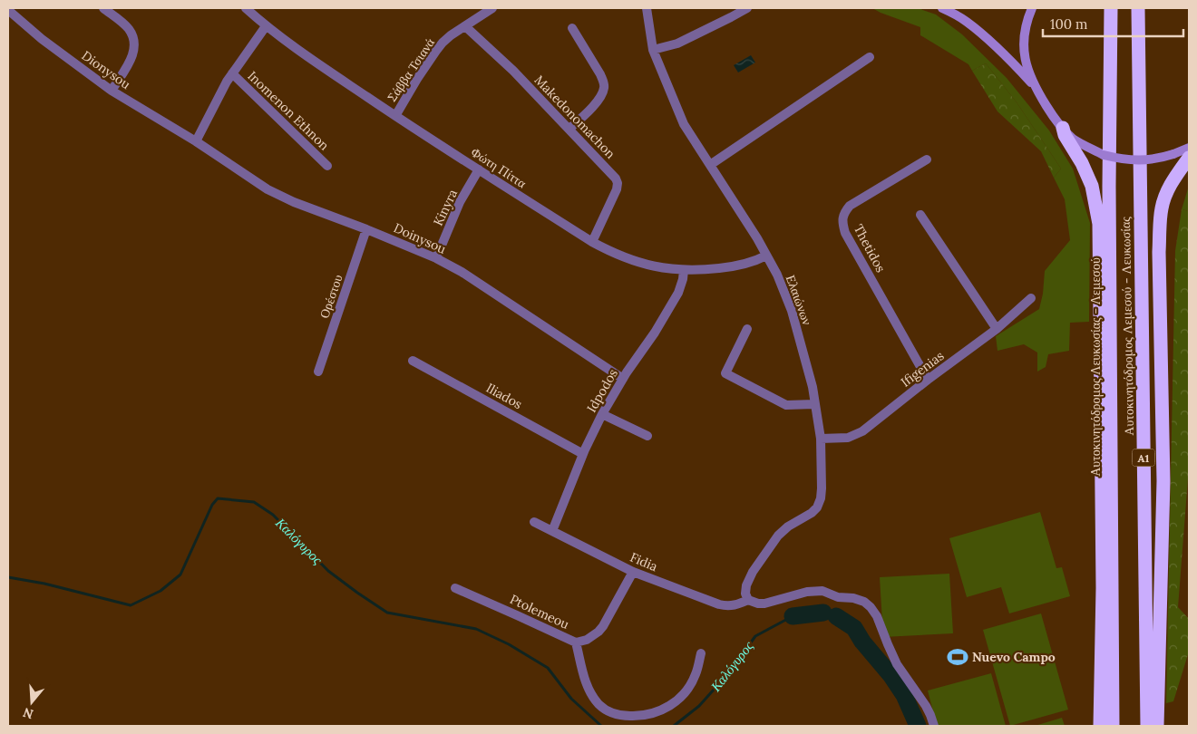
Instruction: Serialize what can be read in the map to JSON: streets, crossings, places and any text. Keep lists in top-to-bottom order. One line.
{"streets":{"highway":["Αυτοκινητόδρομος Λεμεσού - Λευκωσίας","Αυτοκινητόδρομος Λευκωσίας - Λεμεσού","A1"],"street":["Dionysou","Σάββα Τσιανά","Inomenon Ethnon","Makedonomachon","Φώτη Πίττα","Kinyra","Doinysou","Thetidos","Ορέστου","Ελαιώνων","Ifigenias","Idpodos","Iliados","Fidia","Ptolemeou"]},"crossings":[["Dionysou","Doinysou"],["Σάββα Τσιανά","Makedonomachon"],["Σάββα Τσιανά","Φώτη Πίττα"],["Makedonomachon","Φώτη Πίττα"],["Φώτη Πίττα","Kinyra"],["Φώτη Πίττα","Ελαιώνων"],["Φώτη Πίττα","Idpodos"],["Kinyra","Doinysou"],["Doinysou","Ορέστου"],["Doinysou","Idpodos"],["Thetidos","Ifigenias"],["Ελαιώνων","Ifigenias"],["Ελαιώνων","Fidia"],["Idpodos","Iliados"],["Idpodos","Fidia"],["Fidia","Ptolemeou"]],"water":["Καλόγυρος"],"places":{"sports":["Nuevo Campo"]},"scale_bar":"100 m","north":"bottom"}
